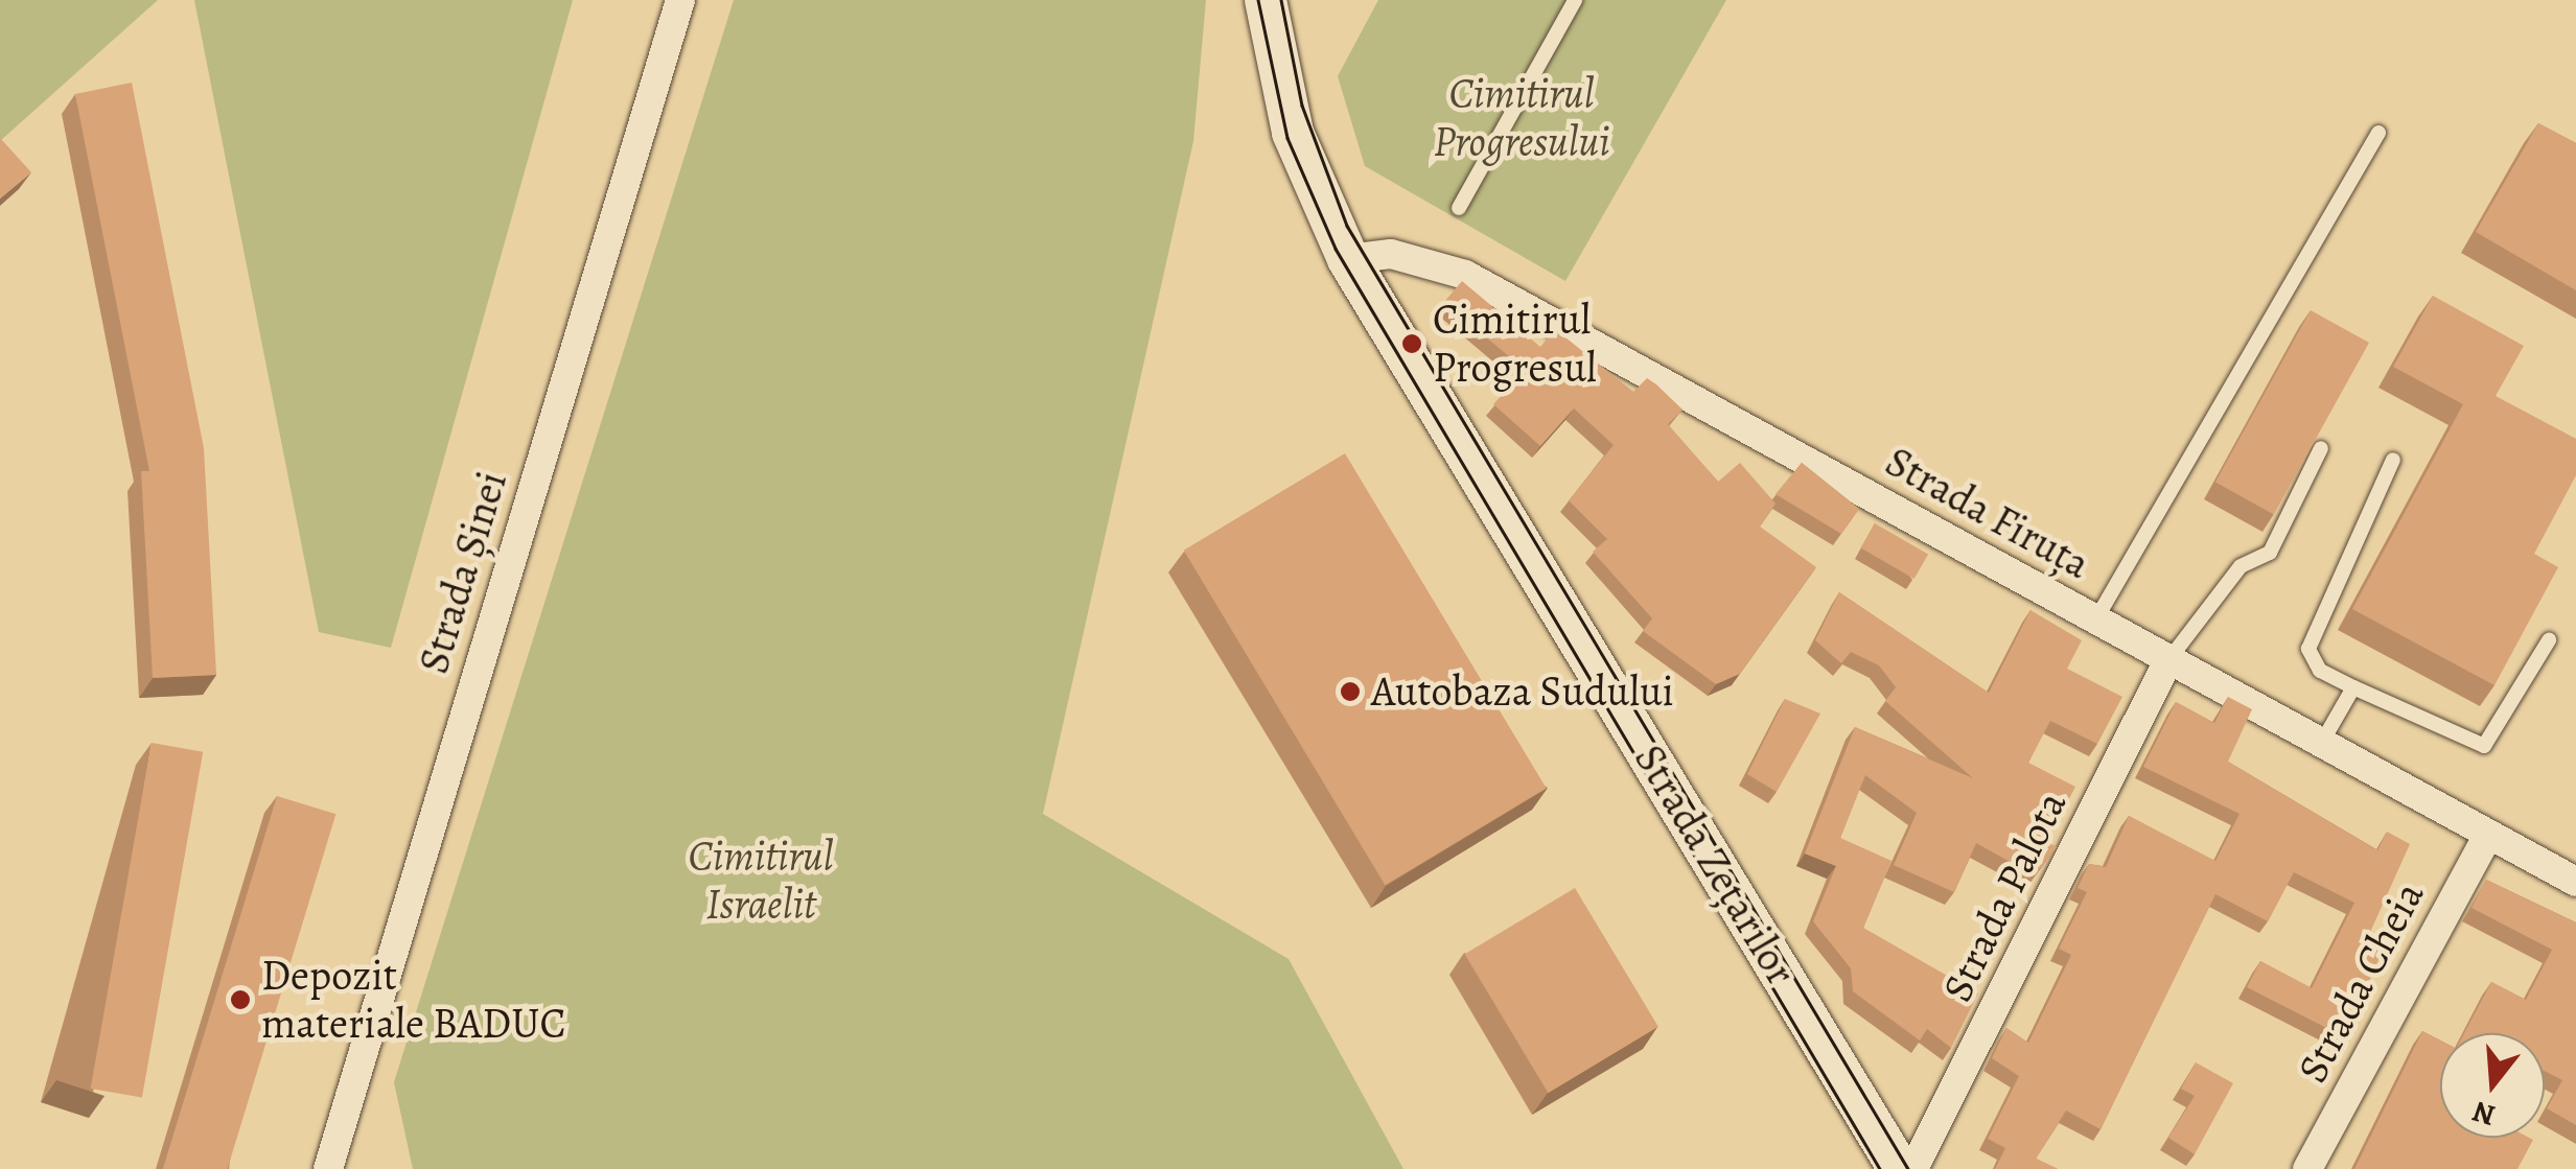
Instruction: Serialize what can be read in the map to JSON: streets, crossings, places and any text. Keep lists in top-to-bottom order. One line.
{"streets":{"main road":["Strada Zețarilor"],"street":["Strada Firuța","Strada Șinei","Strada Palota","Strada Cheia"]},"crossings":[["Strada Firuța","Strada Zețarilor"],["Strada Firuța","Strada Palota"],["Strada Firuța","Strada Cheia"]],"parks":["Cimitirul Progresului","Cimitirul Israelit"],"places":["Cimitirul Progresul","Autobaza Sudului","Depozit materiale BADUC"],"north":"bottom"}
